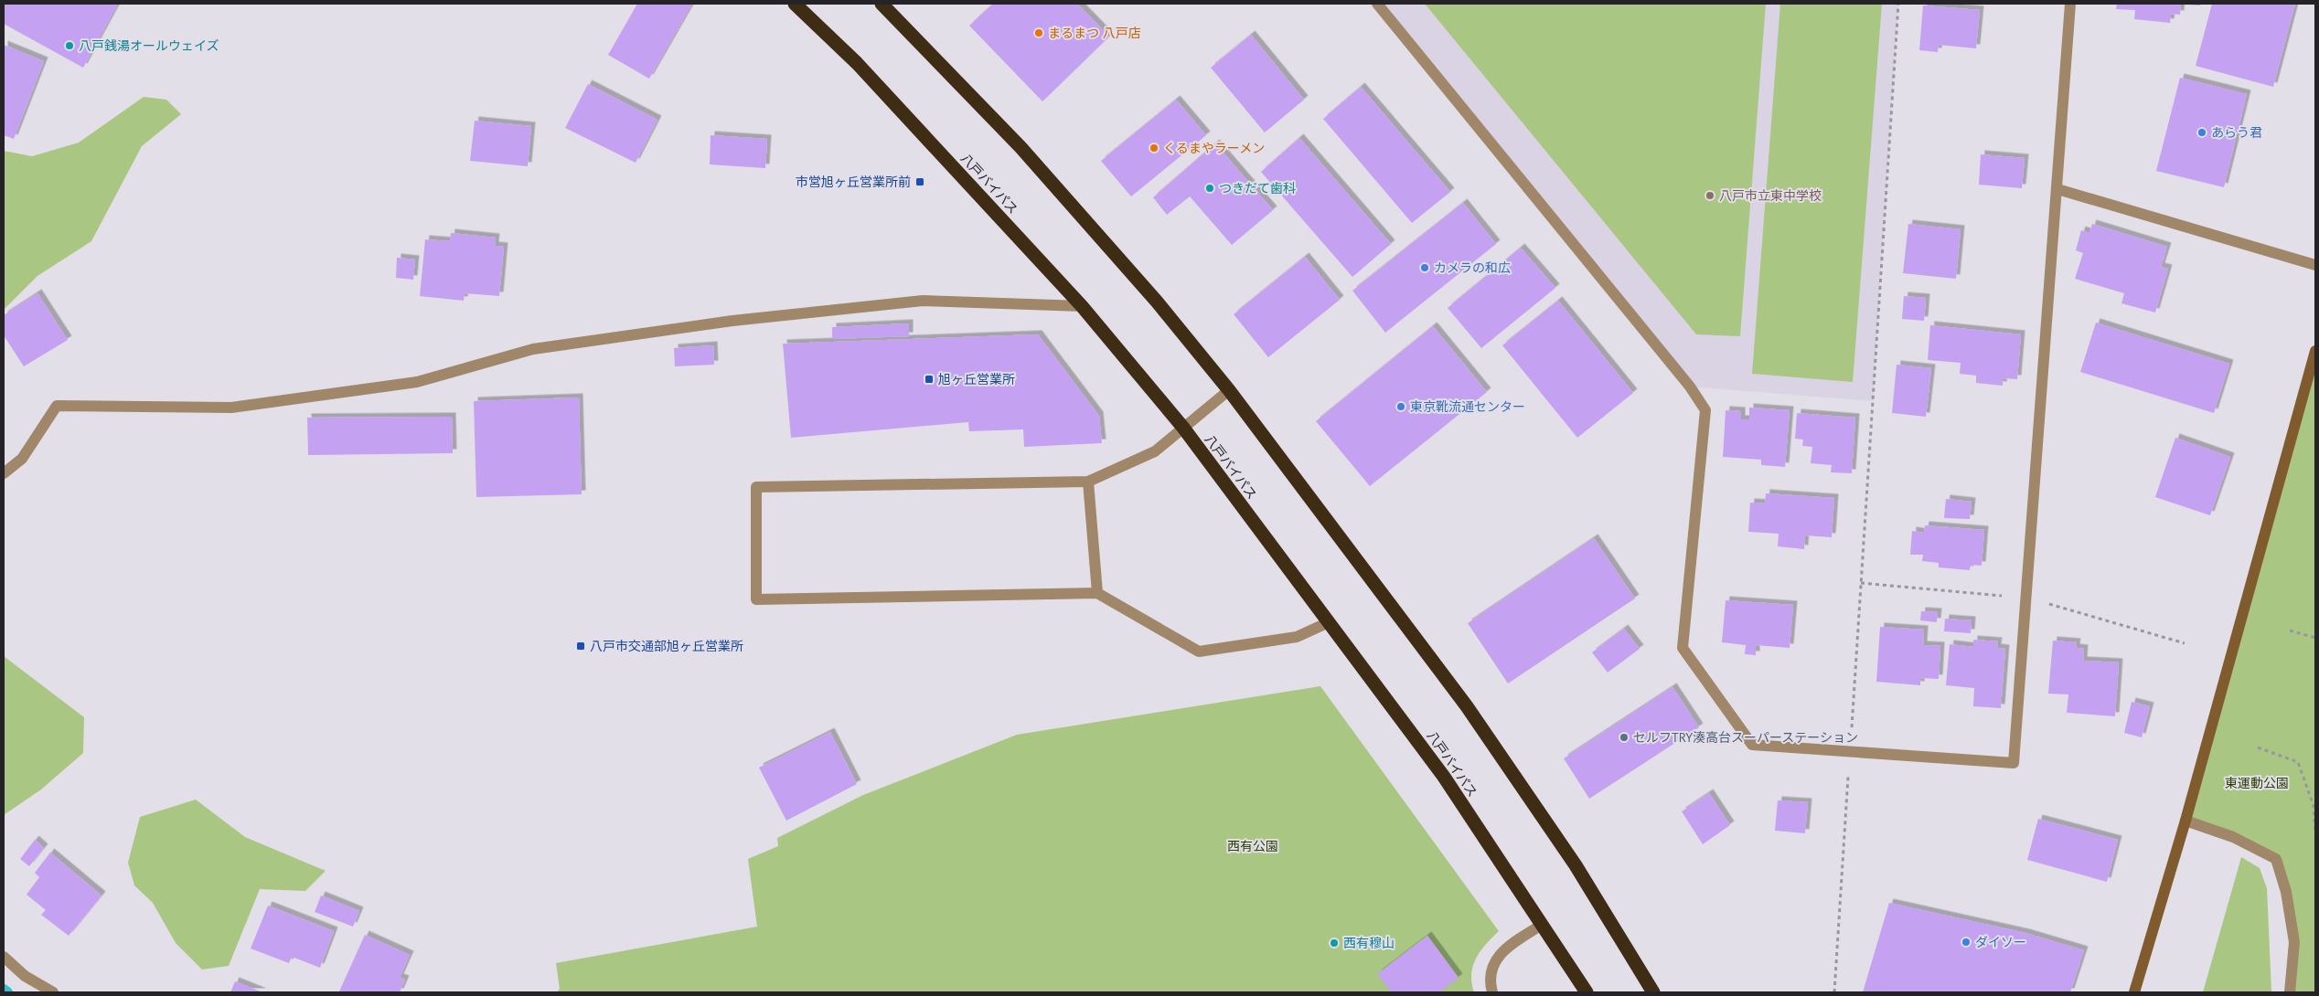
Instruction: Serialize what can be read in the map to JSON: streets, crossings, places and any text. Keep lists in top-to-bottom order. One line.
{"streets":{"highway":["八戸バイパス"]},"parks":["東運動公園","西有公園"],"places":{"other":["まるまつ 八戸店","八戸銭湯オールウェイズ","あらう君","くるまやラーメン","つきだて歯科","八戸市立東中学校","カメラの和広","東京靴流通センター","セルフTRY湊高台スーパーステーション","ダイソー","西有穆山"],"transit":["市営旭ヶ丘営業所前","旭ヶ丘営業所","八戸市交通部旭ヶ丘営業所"]}}
